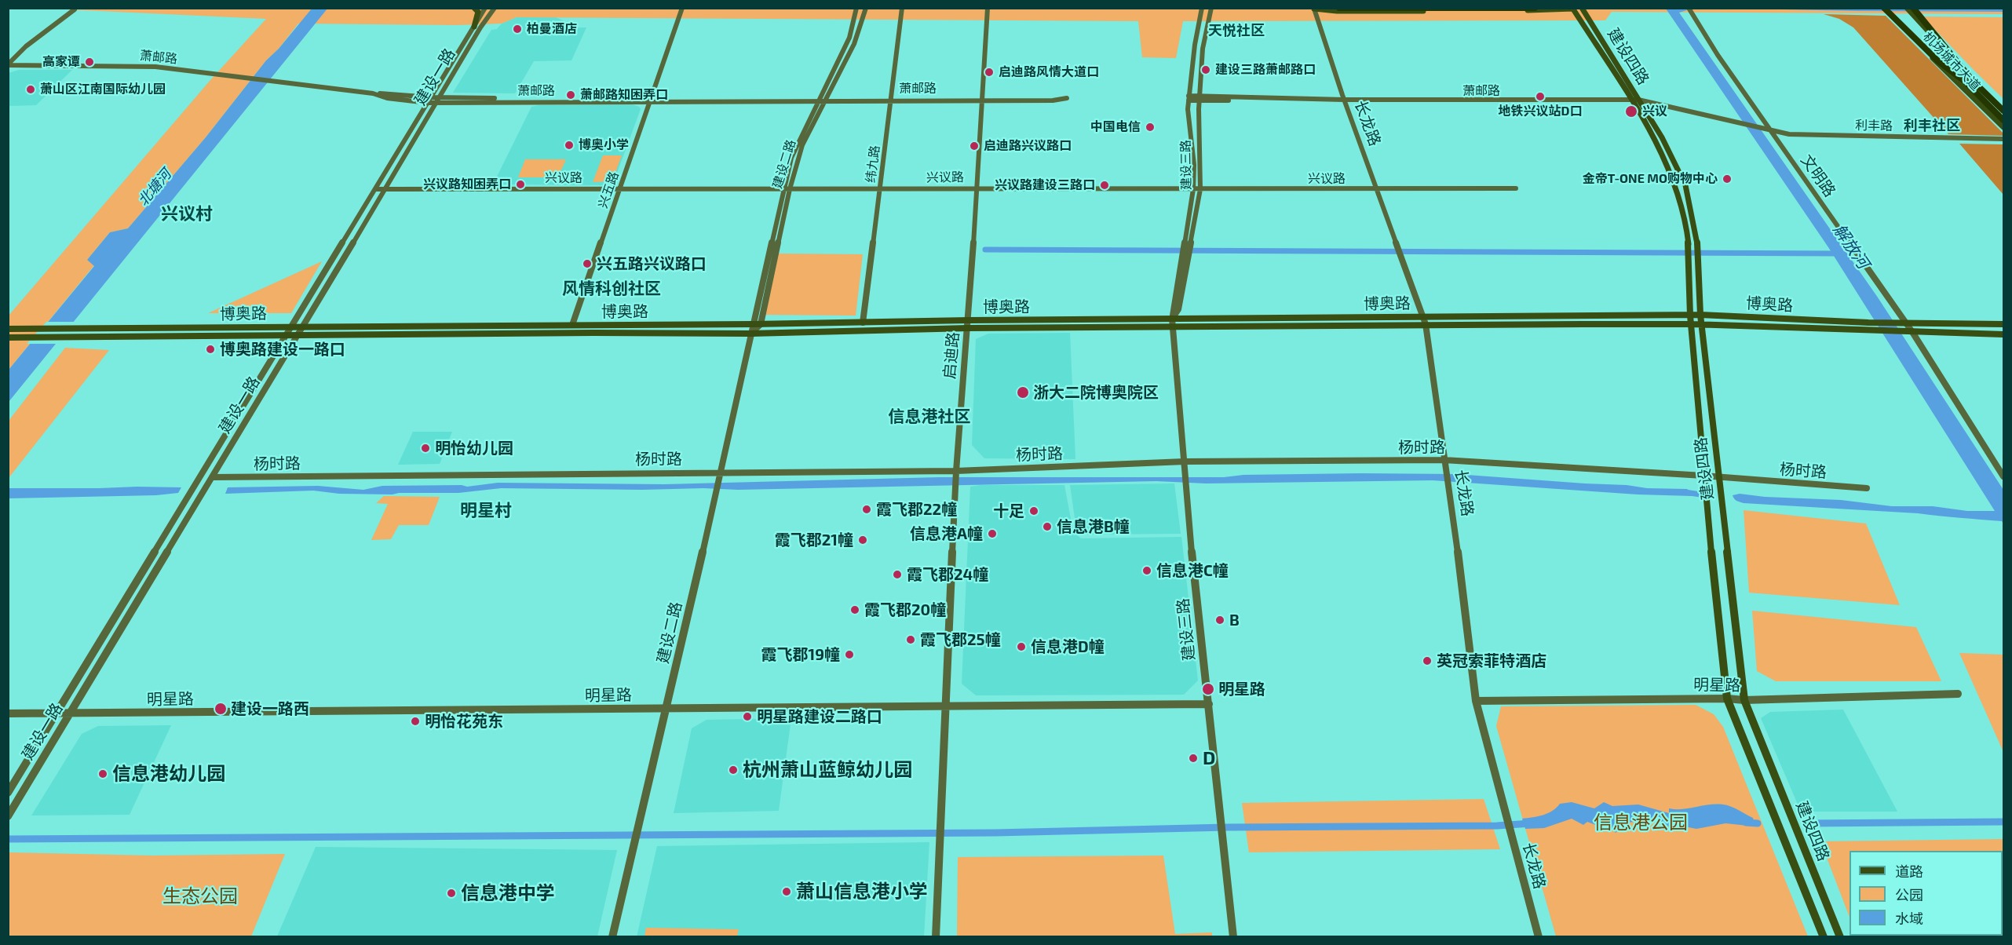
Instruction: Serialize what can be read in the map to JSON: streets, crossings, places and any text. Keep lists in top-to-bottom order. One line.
{"streets":{"main road":["建设四路","机场城市大道","博奥路"],"street":["萧邮路","建设一路","长龙路","利丰路","建设二路","纬九路","建设三路","文明路","兴议路","兴五路","启迪路","杨时路","明星路"]},"crossings":[["建设四路","萧邮路"],["建设四路","博奥路"],["建设四路","杨时路"],["建设四路","明星路"],["萧邮路","建设一路"],["萧邮路","长龙路"],["萧邮路","建设二路"],["萧邮路","纬九路"],["萧邮路","建设三路"],["萧邮路","兴五路"],["萧邮路","启迪路"],["建设一路","兴议路"],["建设一路","博奥路"],["建设一路","杨时路"],["建设一路","明星路"],["长龙路","兴议路"],["长龙路","博奥路"],["长龙路","杨时路"],["长龙路","明星路"],["利丰路","文明路"],["建设二路","兴议路"],["建设二路","博奥路"],["建设二路","杨时路"],["建设二路","明星路"],["纬九路","兴议路"],["纬九路","博奥路"],["建设三路","兴议路"],["建设三路","博奥路"],["建设三路","杨时路"],["建设三路","明星路"],["文明路","博奥路"],["兴议路","兴五路"],["兴议路","启迪路"],["兴五路","博奥路"],["博奥路","启迪路"],["启迪路","杨时路"],["启迪路","明星路"]],"districts":["天悦社区","利丰社区","兴议村","风情科创社区","信息港社区","明星村"],"water":["北塘河","解放河"],"parks":["信息港公园","生态公园"],"places":["柏曼酒店","高家谭","建设三路萧邮路口","启迪路风情大道口","萧山区江南国际幼儿园","萧邮路知困弄口","地铁兴议站D口","兴议","中国电信","博奥小学","启迪路兴议路口","金帝T-ONE MO购物中心","兴议路知困弄口","兴议路建设三路口","兴五路兴议路口","博奥路建设一路口","浙大二院博奥院区","明怡幼儿园","霞飞郡22幢","十足","信息港B幢","信息港A幢","霞飞郡21幢","信息港C幢","霞飞郡24幢","霞飞郡20幢","B","霞飞郡25幢","信息港D幢","霞飞郡19幢","英冠索菲特酒店","明星路","建设一路西","明星路建设二路口","明怡花苑东","D","杭州萧山蓝鲸幼儿园","信息港幼儿园","萧山信息港小学","信息港中学"],"legend":["道路","公园","水域"]}
